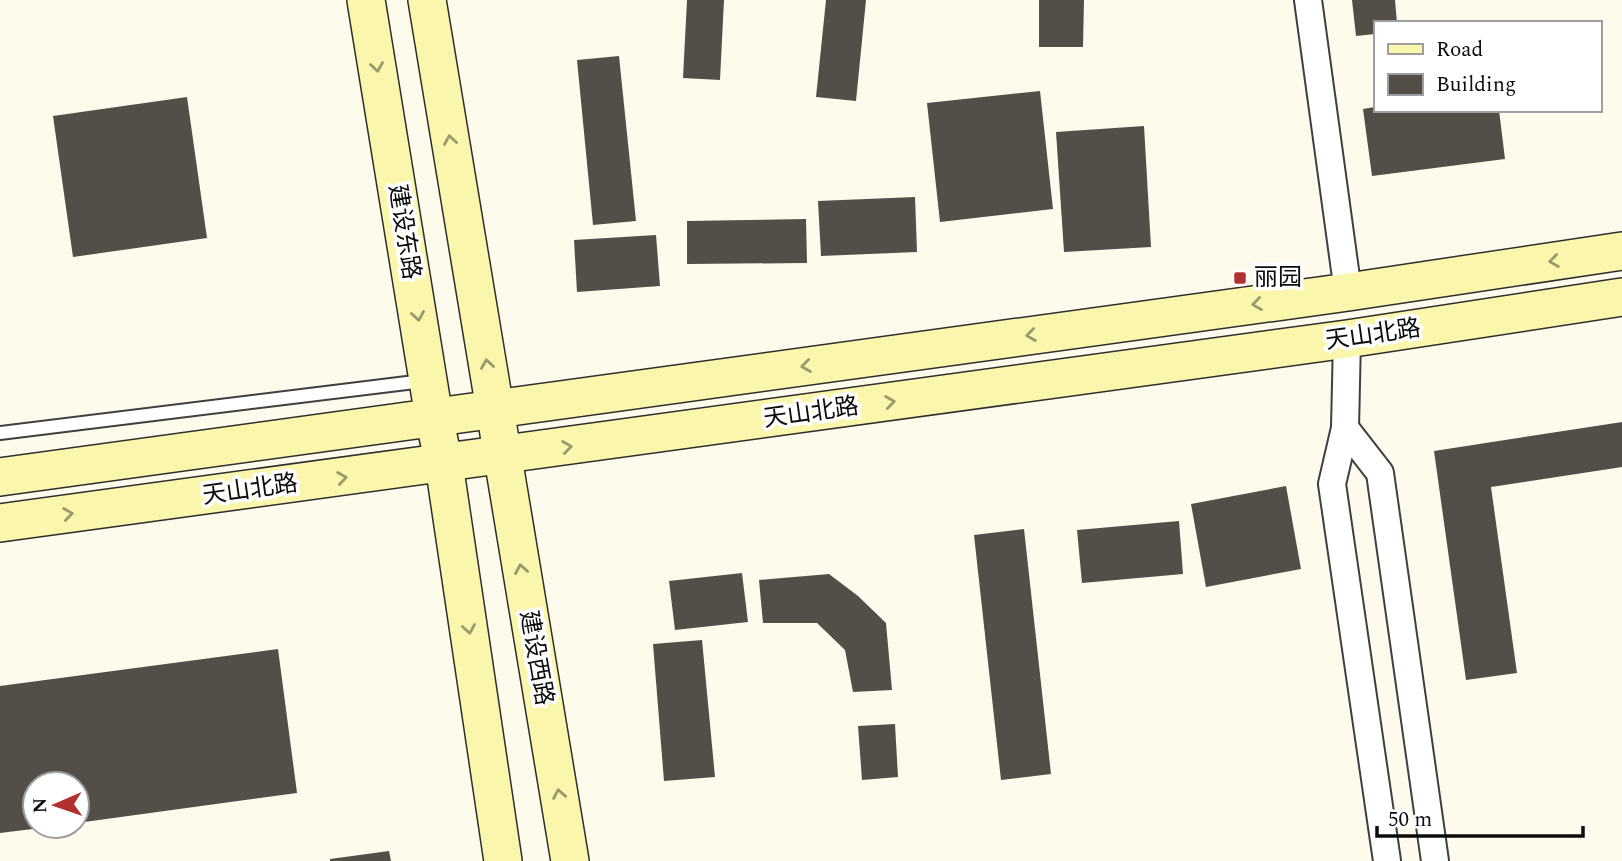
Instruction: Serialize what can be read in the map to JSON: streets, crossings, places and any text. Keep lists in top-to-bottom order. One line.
{"streets":{"main road":["建设东路","天山北路","建设西路"]},"crossings":[["建设东路","天山北路"],["天山北路","建设西路"]],"places":{"transit":["丽园"]},"legend":["Road","Building"],"scale_bar":"50 m","north":"left"}
